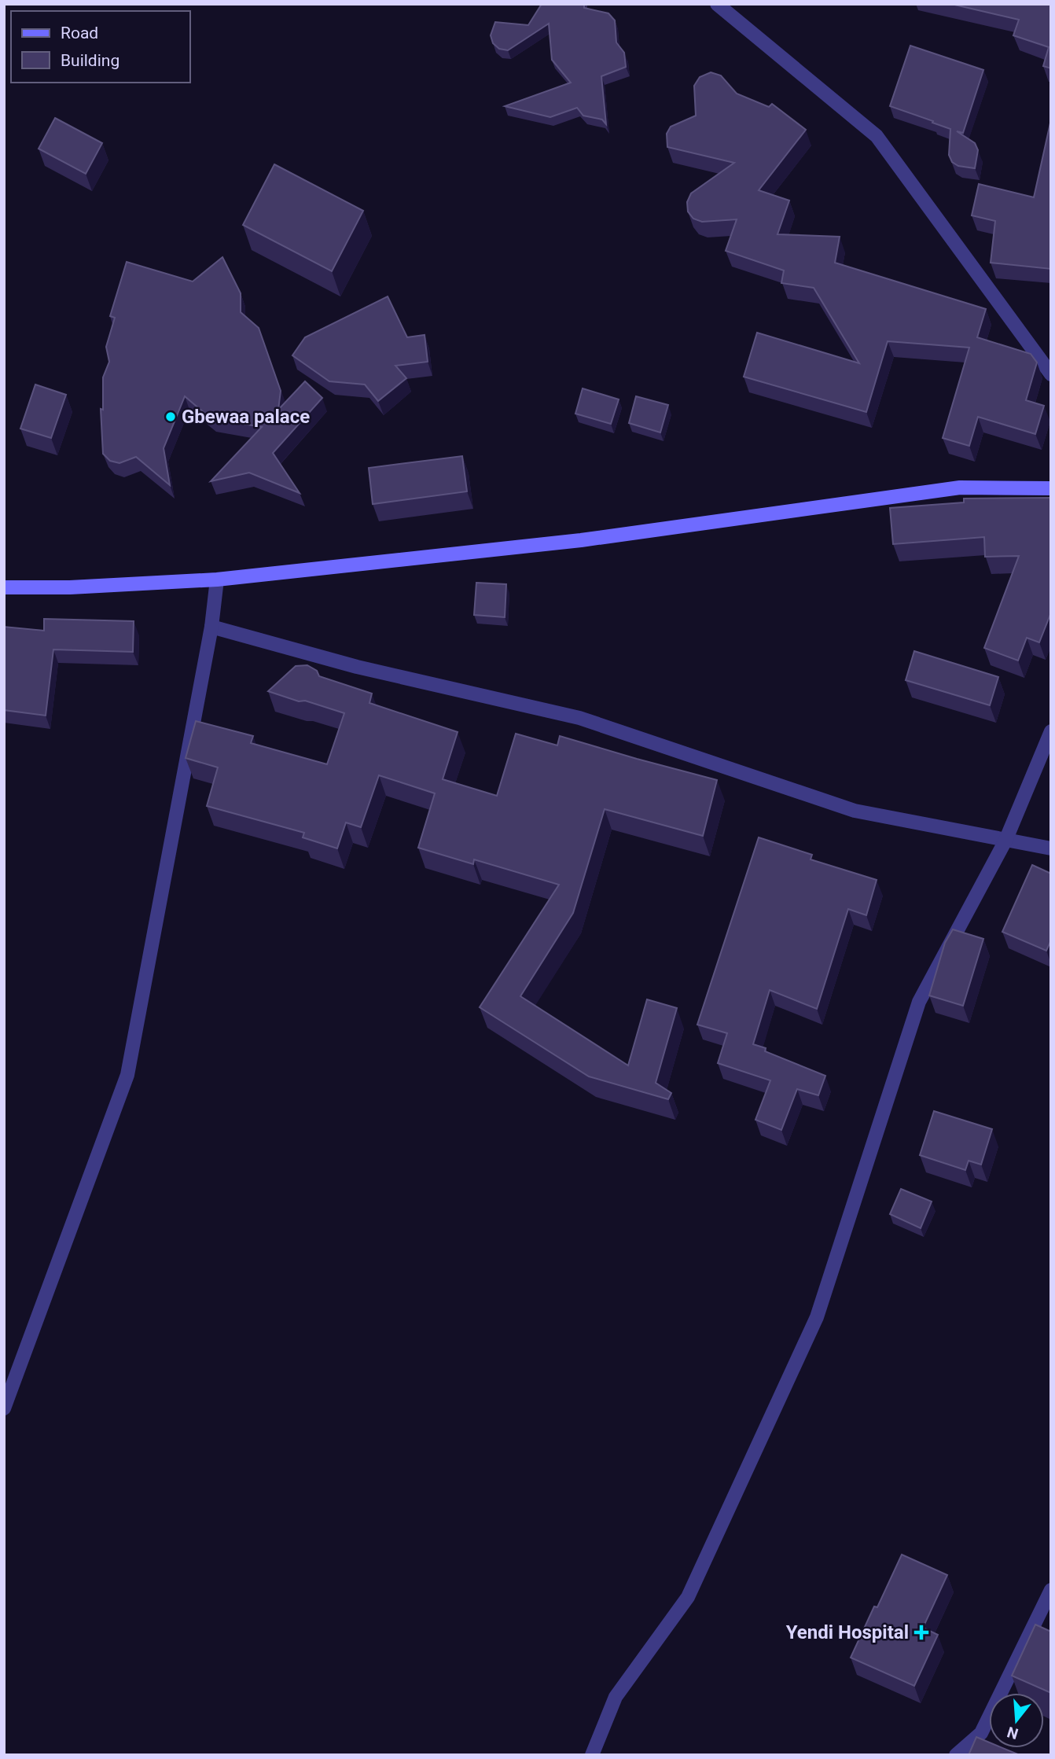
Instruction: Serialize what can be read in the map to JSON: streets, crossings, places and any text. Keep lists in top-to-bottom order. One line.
{"places":{"other":["Gbewaa palace"],"health":["Yendi Hospital"]},"legend":["Road","Building"],"north":"bottom"}
